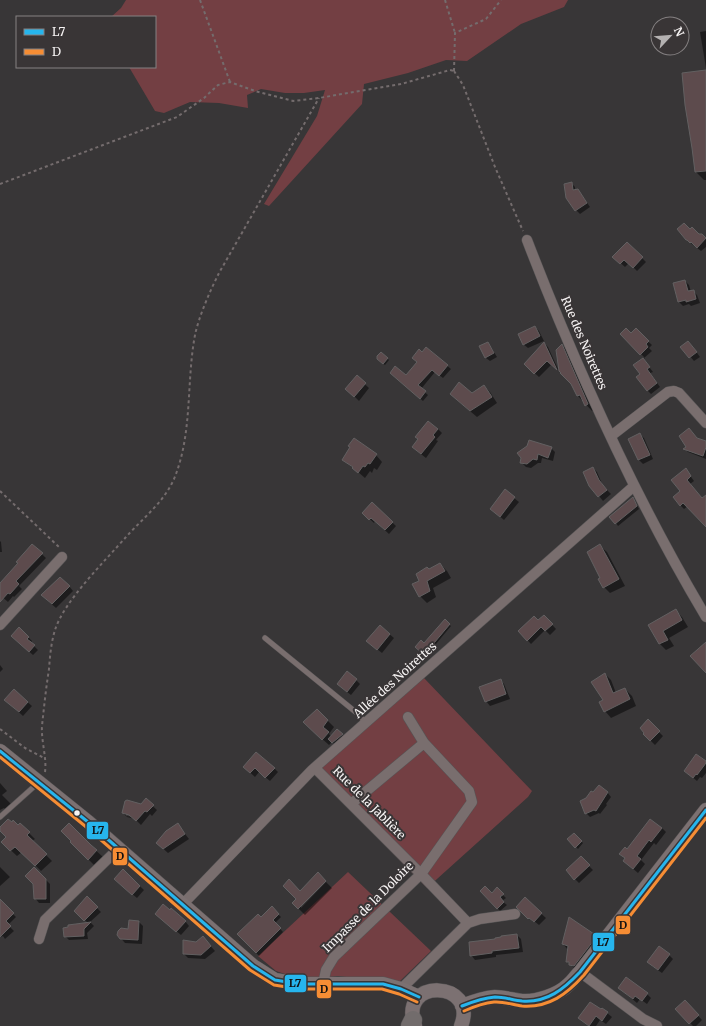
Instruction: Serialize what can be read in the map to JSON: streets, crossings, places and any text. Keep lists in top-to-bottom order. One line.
{"streets":{"street":["Rue des Noirettes","Allée des Noirettes","Rue de la Jablière","Impasse de la Doloire"]},"crossings":[["Rue des Noirettes","Allée des Noirettes"],["Allée des Noirettes","Rue de la Jablière"],["Rue de la Jablière","Impasse de la Doloire"]],"lines":["transit line L7","transit line D"],"legend":["L7","D"],"north":"top right"}
